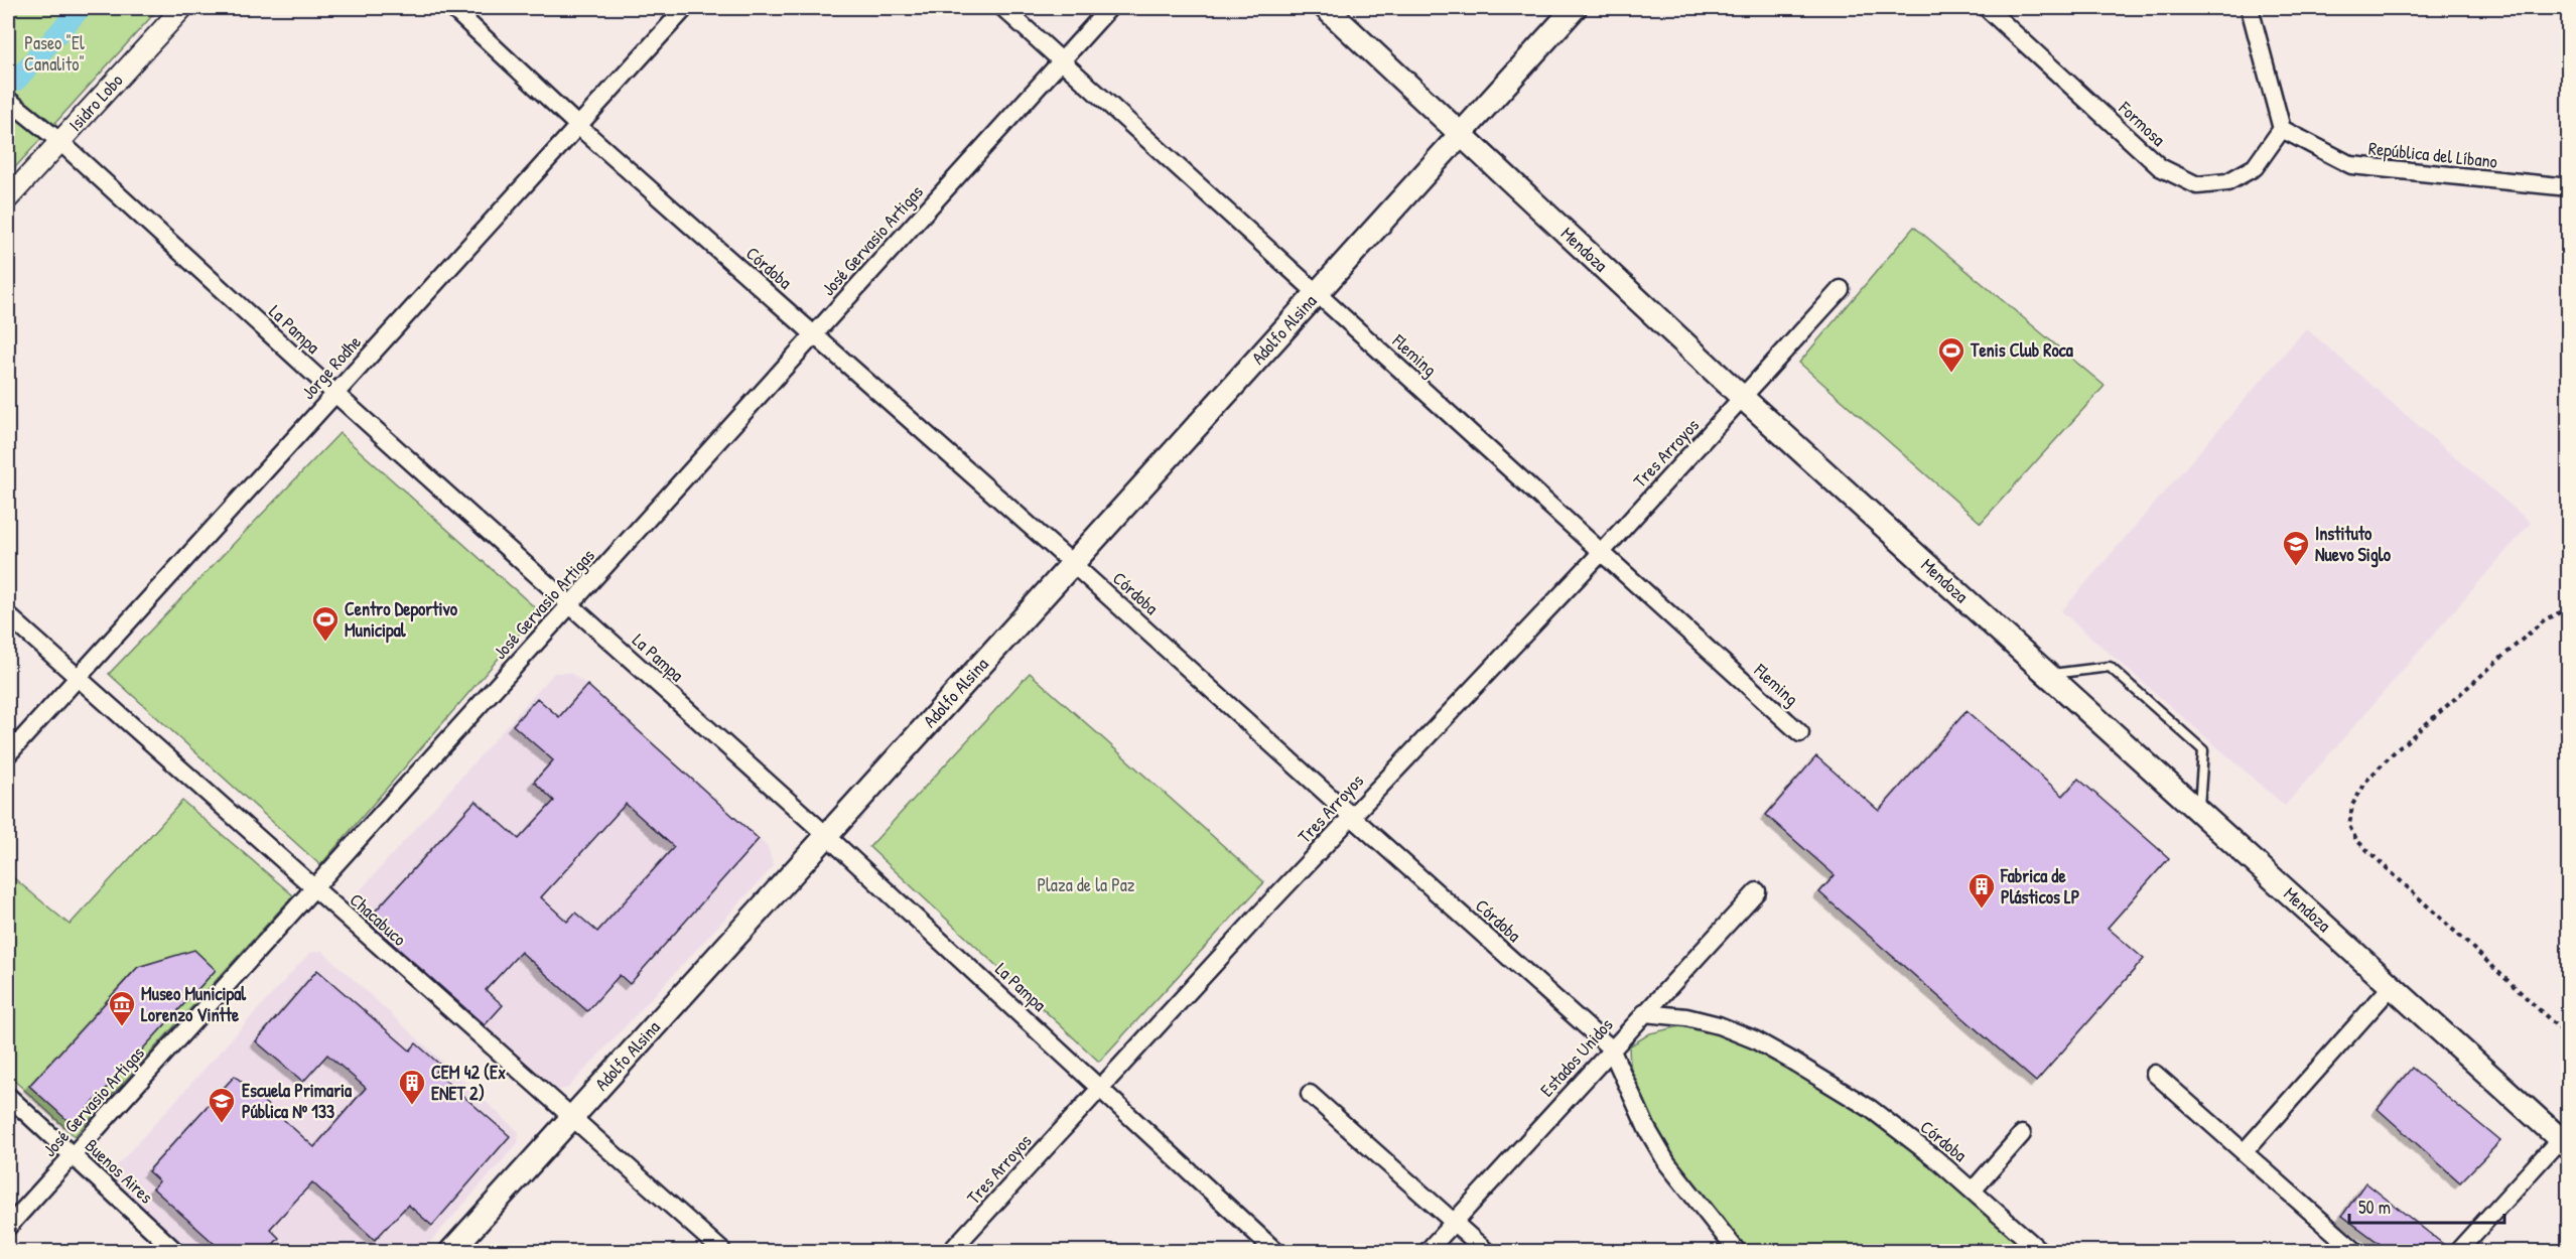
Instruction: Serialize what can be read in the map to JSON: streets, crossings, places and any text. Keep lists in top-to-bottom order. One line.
{"streets":{"main road":["Mendoza","Adolfo Alsina"],"street":["Isidro Lobo","Formosa","República del Líbano","José Gervasio Artigas","Córdoba","La Pampa","Fleming","Jorge Rodhe","Tres Arroyos","Chacabuco","Estados Unidos","Buenos Aires"]},"crossings":[["Isidro Lobo","La Pampa"],["Formosa","República del Líbano"],["José Gervasio Artigas","Córdoba"],["José Gervasio Artigas","La Pampa"],["José Gervasio Artigas","Fleming"],["José Gervasio Artigas","Chacabuco"],["José Gervasio Artigas","Buenos Aires"],["Mendoza","Adolfo Alsina"],["Mendoza","Tres Arroyos"],["Córdoba","Adolfo Alsina"],["Córdoba","Jorge Rodhe"],["Córdoba","Tres Arroyos"],["Córdoba","Estados Unidos"],["La Pampa","Adolfo Alsina"],["La Pampa","Jorge Rodhe"],["La Pampa","Tres Arroyos"],["Adolfo Alsina","Fleming"],["Adolfo Alsina","Chacabuco"],["Fleming","Tres Arroyos"],["Jorge Rodhe","Chacabuco"]],"parks":["Paseo \"El Canalito\"","Plaza de la Paz"],"places":{"sports":["Tenis Club Roca","Centro Deportivo Municipal"],"school or university":["Instituto Nuevo Siglo","Escuela Primaria Pública Nº 133"],"building":["Fabrica de Plásticos LP","CEM 42 (Ex ENET 2)"],"museum":["Museo Municipal Lorenzo Vintte"]},"scale_bar":"50 m"}
